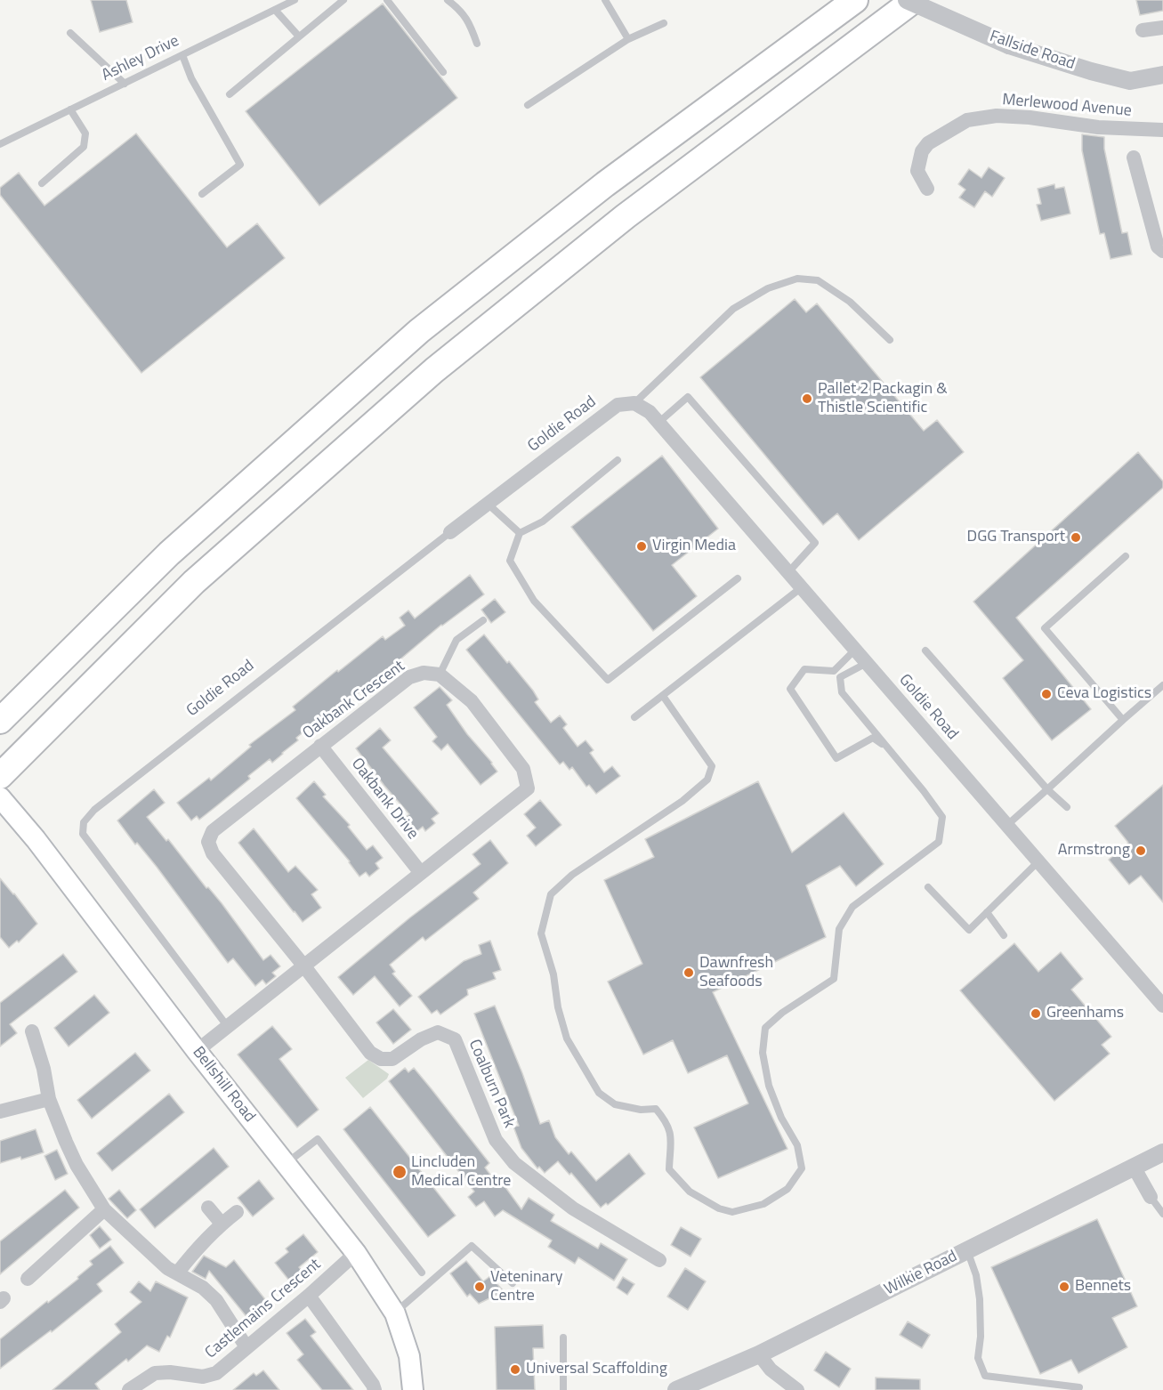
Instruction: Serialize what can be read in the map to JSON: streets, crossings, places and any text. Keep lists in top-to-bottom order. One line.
{"streets":{"main road":["Bellshill Road"],"street":["Fallside Road","Merlewood Avenue","Goldie Road","Oakbank Crescent","Oakbank Drive","Coalburn Park","Wilkie Road","Castlemains Crescent"],"lane":["Ashley Drive"]},"crossings":[["Oakbank Crescent","Oakbank Drive"],["Oakbank Crescent","Coalburn Park"],["Bellshill Road","Castlemains Crescent"]],"places":["Pallet 2 Packagin & Thistle Scientific","DGG Transport","Virgin Media","Ceva Logistics","Armstrong","Dawnfresh Seafoods","Greenhams","Lincluden Medical Centre","Veteninary Centre","Bennets","Universal Scaffolding"]}
